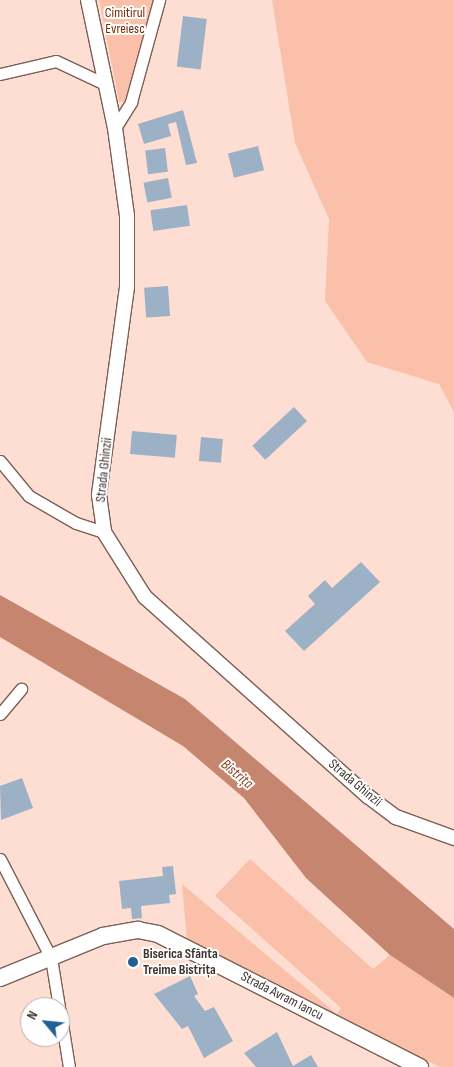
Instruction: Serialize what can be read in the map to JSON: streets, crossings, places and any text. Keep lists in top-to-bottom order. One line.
{"streets":{"main road":["Strada Avram Iancu"],"street":["Strada Ghinzii"]},"water":["Bistrița"],"parks":["Cimitirul Evreiesc"],"places":["Biserica Sfânta Treime Bistrița"],"north":"top left"}
